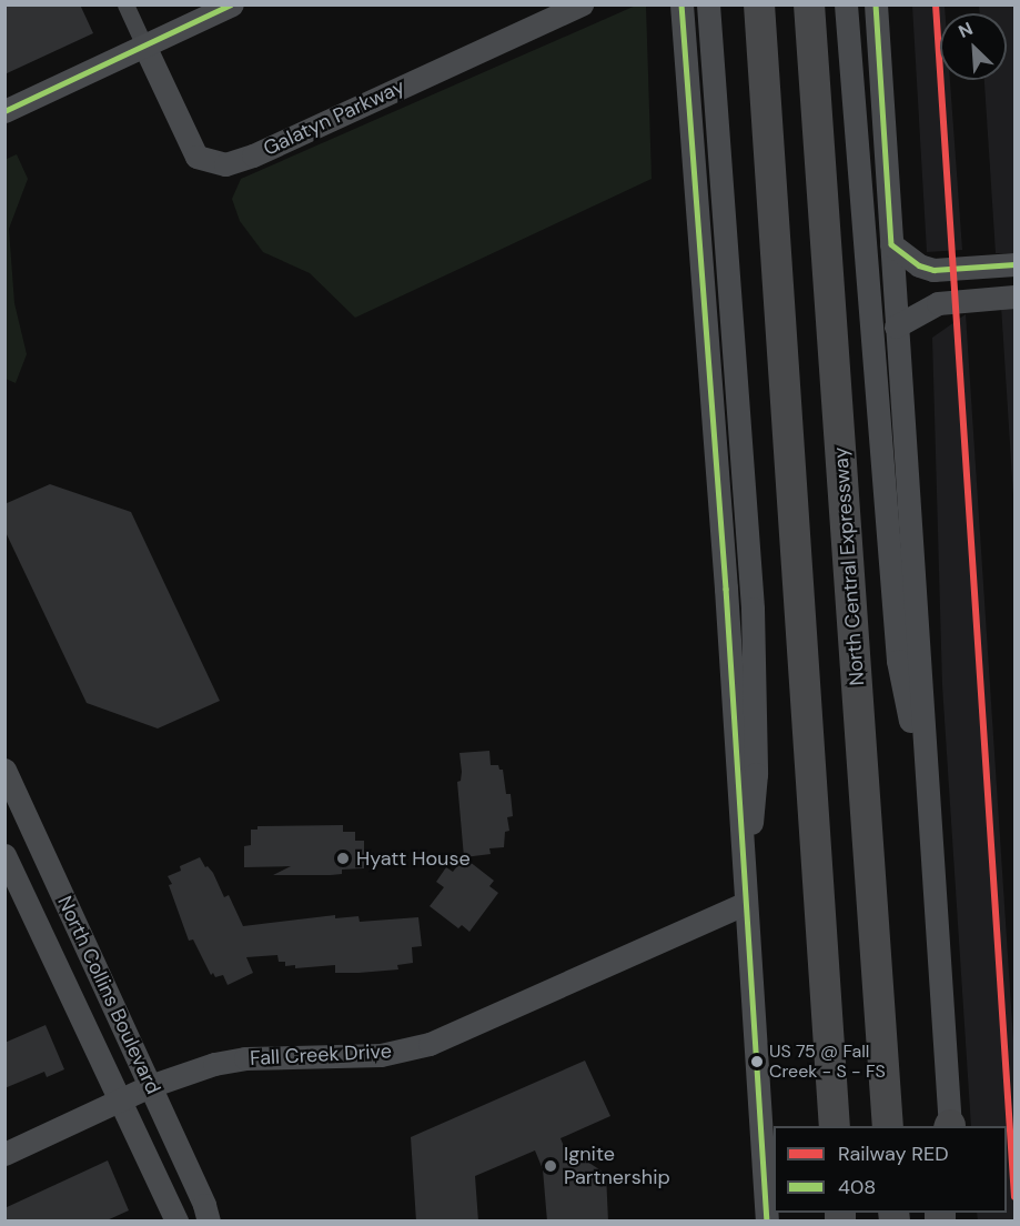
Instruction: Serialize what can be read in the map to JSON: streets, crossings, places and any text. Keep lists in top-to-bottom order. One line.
{"streets":{"highway":["North Central Expressway"],"main road":["Galatyn Parkway","North Collins Boulevard","Fall Creek Drive"]},"crossings":[["North Collins Boulevard","Fall Creek Drive"]],"places":["Hyatt House","US 75 @ Fall Creek - S - FS","Ignite Partnership"],"lines":["rail line RED","transit line 408"],"legend":["Railway RED","408"],"north":"top left"}
